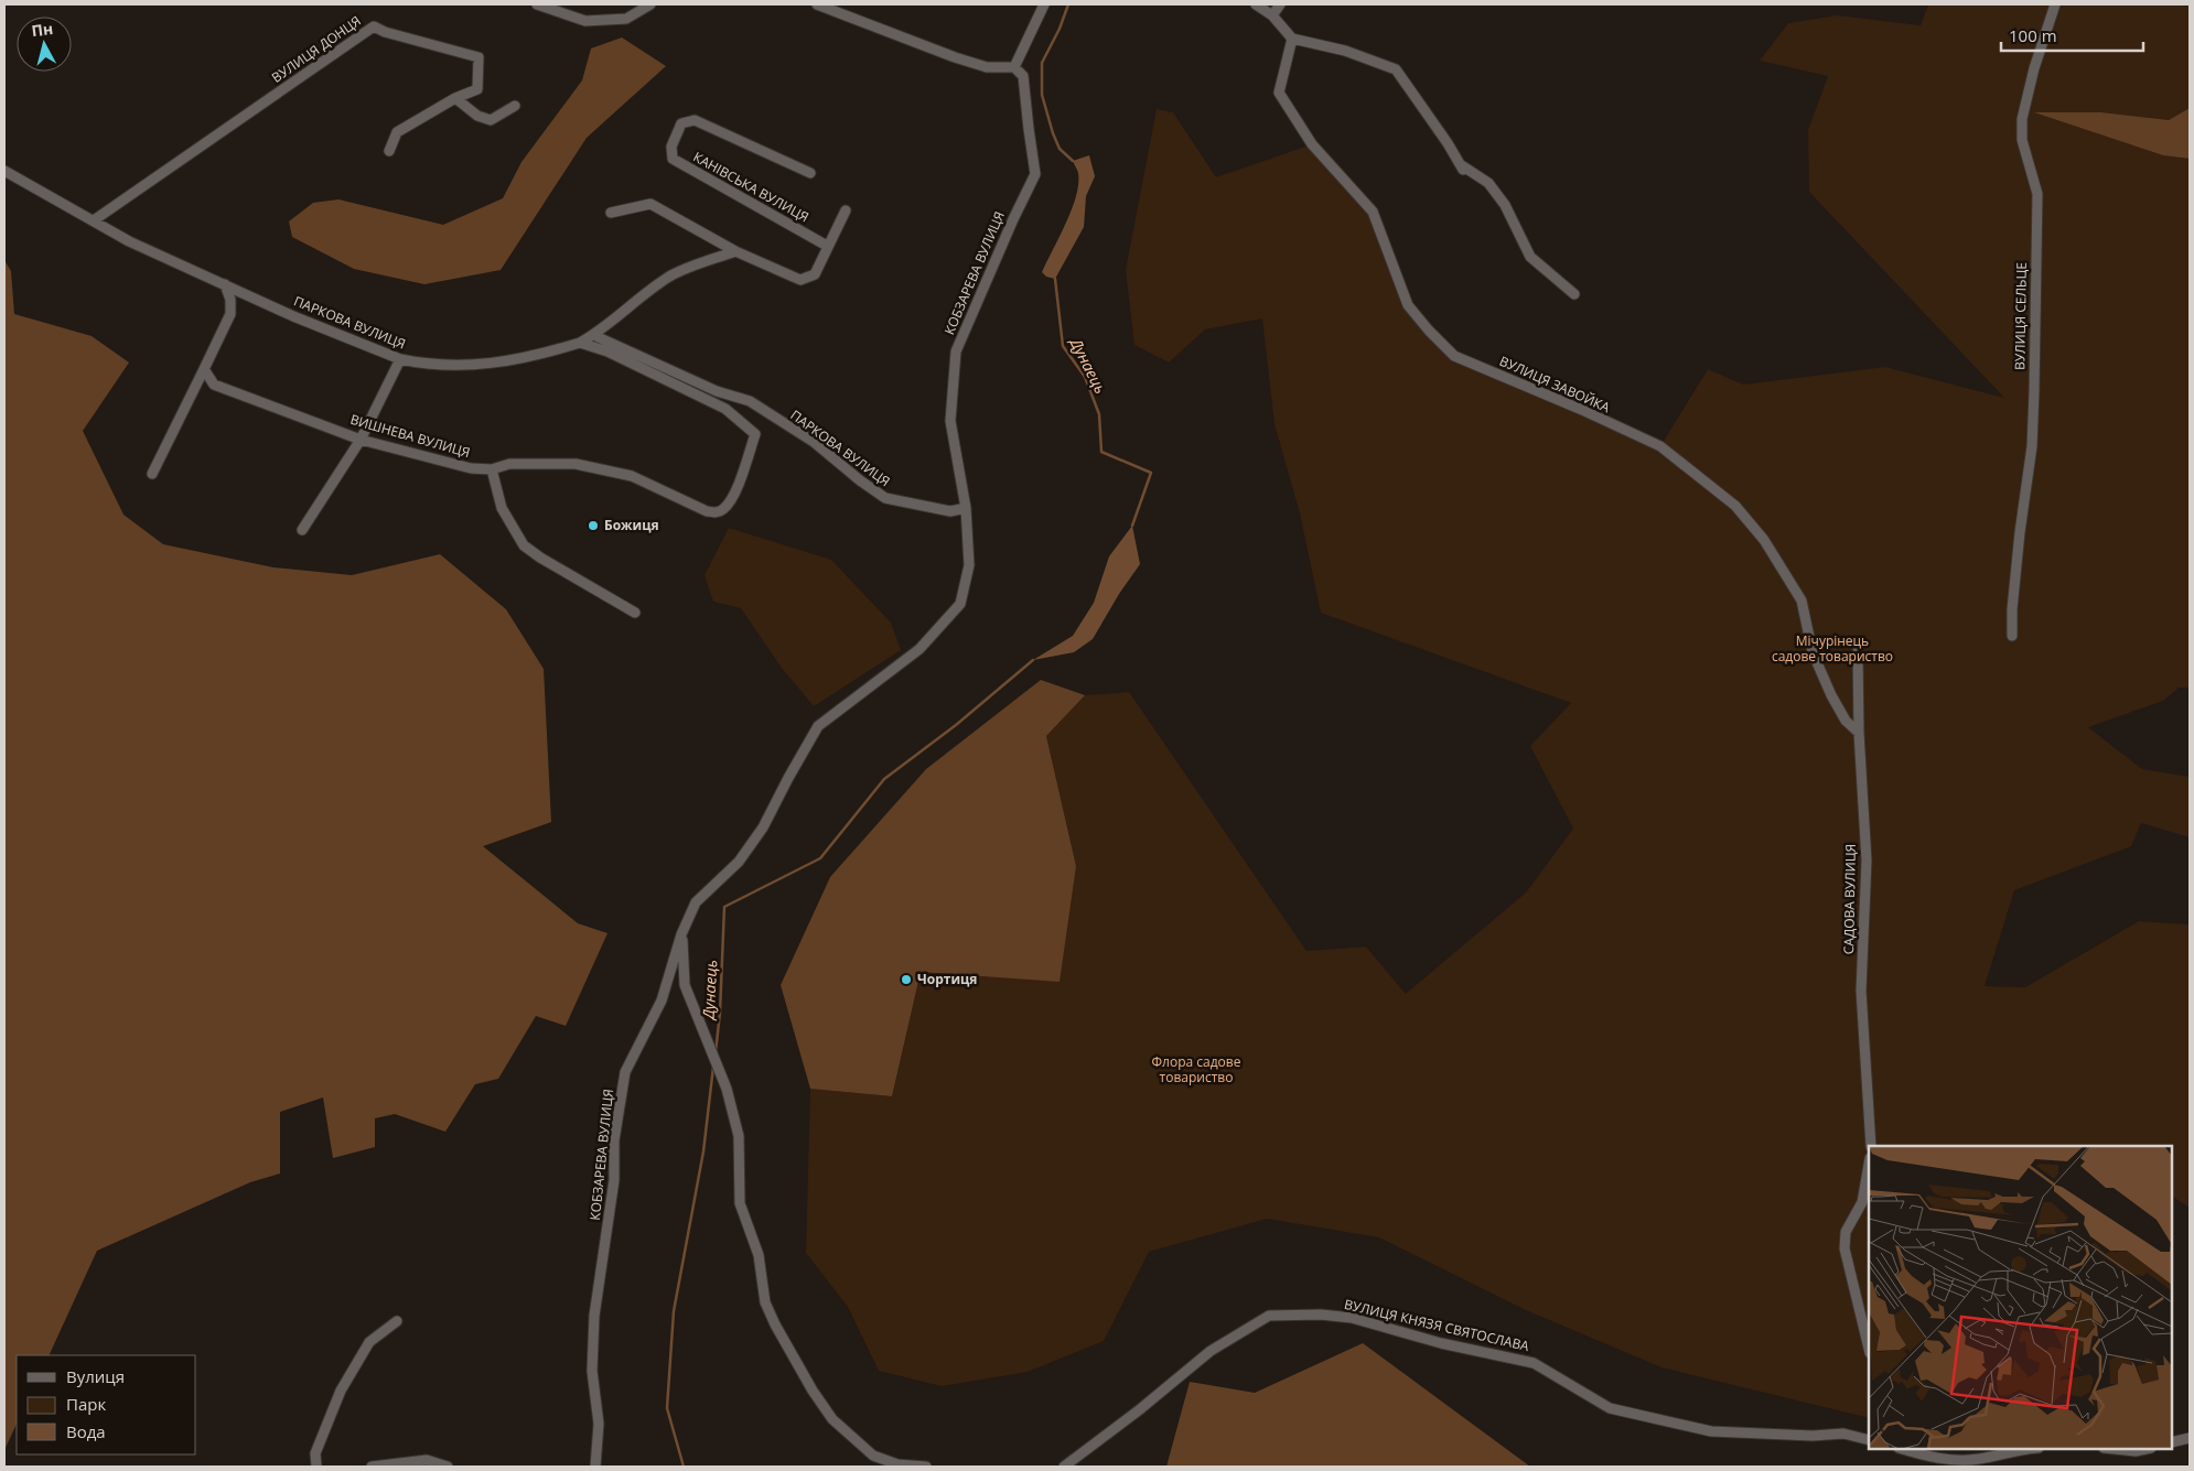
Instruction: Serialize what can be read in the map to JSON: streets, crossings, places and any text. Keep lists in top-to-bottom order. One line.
{"streets":{"street":["ВУЛИЦЯ ДОНЦЯ","КАНІВСЬКА ВУЛИЦЯ","КОБЗАРЕВА ВУЛИЦЯ","ВУЛИЦЯ СЕЛЬЦЕ","ПАРКОВА ВУЛИЦЯ","ВУЛИЦЯ ЗАВОЙКА","ВИШНЕВА ВУЛИЦЯ","САДОВА ВУЛИЦЯ","ВУЛИЦЯ КНЯЗЯ СВЯТОСЛАВА"]},"crossings":[["ВУЛИЦЯ ДОНЦЯ","ПАРКОВА ВУЛИЦЯ"],["КОБЗАРЕВА ВУЛИЦЯ","ПАРКОВА ВУЛИЦЯ"],["ПАРКОВА ВУЛИЦЯ","ВИШНЕВА ВУЛИЦЯ"],["ВУЛИЦЯ ЗАВОЙКА","САДОВА ВУЛИЦЯ"]],"water":["Дунаець"],"parks":["Мічурінець садове товариство","Флора садове товариство"],"places":["Божиця","Чортиця"],"legend":["Вулиця","Парк","Вода"],"scale_bar":"100 m","north":"top"}
